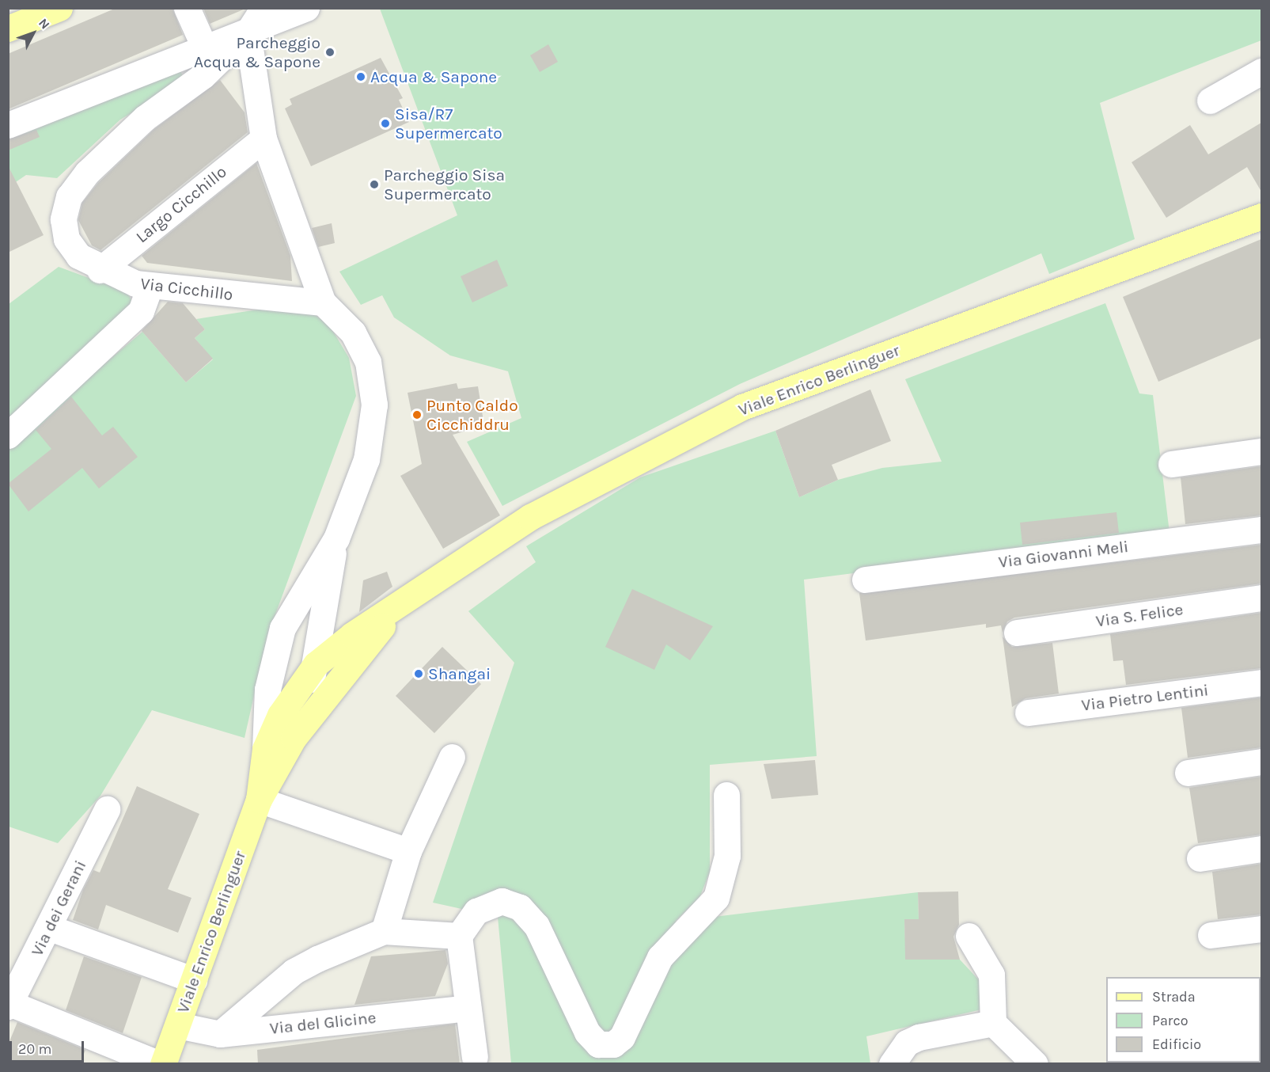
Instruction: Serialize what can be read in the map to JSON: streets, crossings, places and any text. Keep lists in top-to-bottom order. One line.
{"streets":{"main road":["Viale Enrico Berlinguer"],"street":["Largo Cicchillo","Via Cicchillo","Via Giovanni Meli","Via S. Felice","Via Pietro Lentini","Via dei Gerani","Via del Glicine"]},"crossings":[["Largo Cicchillo","Via Cicchillo"],["Viale Enrico Berlinguer","Via del Glicine"]],"places":["Parcheggio Acqua & Sapone","Acqua & Sapone","Sisa/R7 Supermercato","Parcheggio Sisa Supermercato","Punto Caldo Cicchiddru","Shangai"],"legend":["Strada","Parco","Edificio"],"scale_bar":"20 m","north":"top right"}
